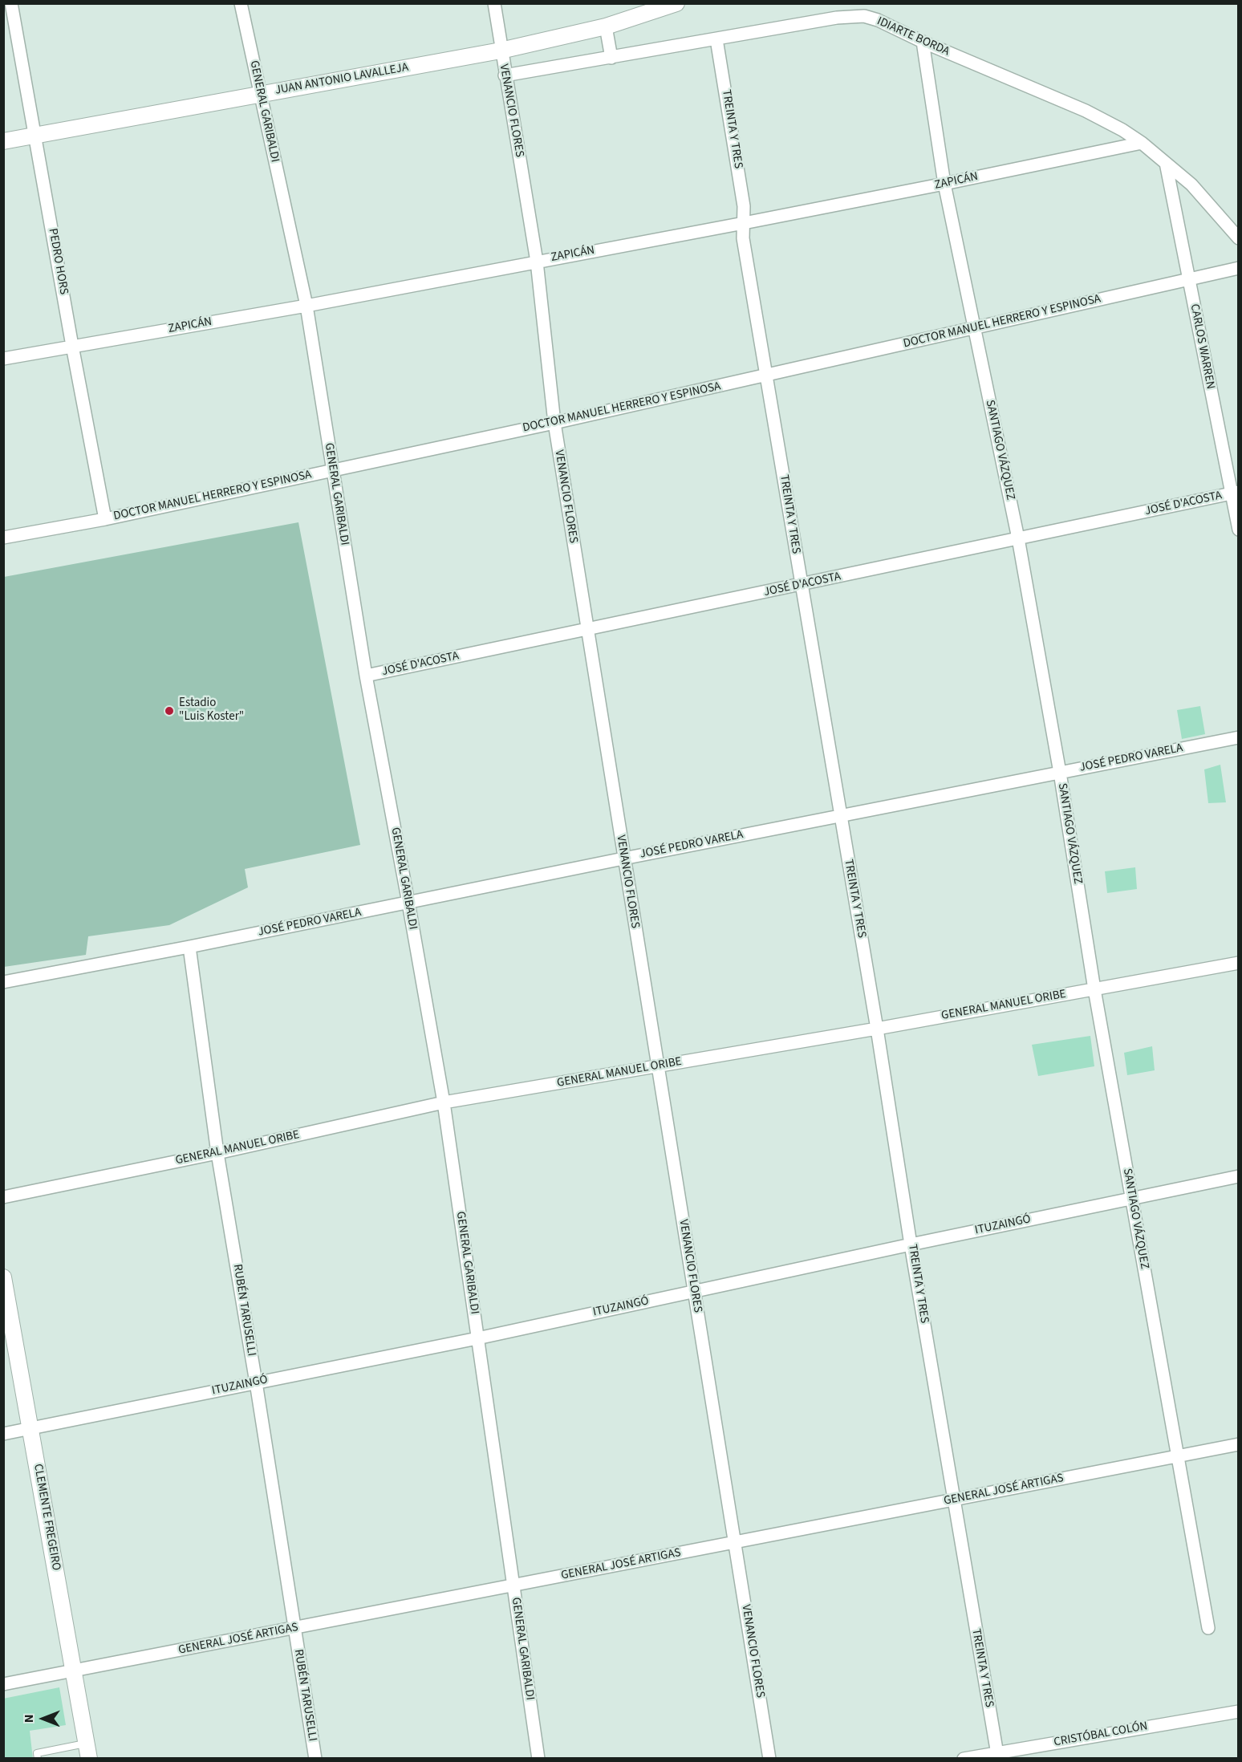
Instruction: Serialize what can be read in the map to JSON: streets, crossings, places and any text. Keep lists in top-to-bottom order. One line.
{"streets":{"street":["IDIARTE BORDA","JUAN ANTONIO LAVALLEJA","VENANCIO FLORES","GENERAL GARIBALDI","TREINTA Y TRES","ZAPICÁN","PEDRO HORS","DOCTOR MANUEL HERRERO Y ESPINOSA","CARLOS WARREN","SANTIAGO VÁZQUEZ","JOSÉ D'ACOSTA","JOSÉ PEDRO VARELA","GENERAL MANUEL ORIBE","ITUZAINGÓ","RUBÉN TARUSELLI","GENERAL JOSÉ ARTIGAS","CLEMENTE FREGEIRO","CRISTÓBAL COLÓN"]},"crossings":[["IDIARTE BORDA","VENANCIO FLORES"],["IDIARTE BORDA","TREINTA Y TRES"],["IDIARTE BORDA","ZAPICÁN"],["IDIARTE BORDA","CARLOS WARREN"],["IDIARTE BORDA","SANTIAGO VÁZQUEZ"],["JUAN ANTONIO LAVALLEJA","VENANCIO FLORES"],["JUAN ANTONIO LAVALLEJA","GENERAL GARIBALDI"],["JUAN ANTONIO LAVALLEJA","PEDRO HORS"],["VENANCIO FLORES","ZAPICÁN"],["VENANCIO FLORES","DOCTOR MANUEL HERRERO Y ESPINOSA"],["VENANCIO FLORES","JOSÉ D'ACOSTA"],["VENANCIO FLORES","JOSÉ PEDRO VARELA"],["VENANCIO FLORES","GENERAL MANUEL ORIBE"],["VENANCIO FLORES","ITUZAINGÓ"],["VENANCIO FLORES","GENERAL JOSÉ ARTIGAS"],["GENERAL GARIBALDI","ZAPICÁN"],["GENERAL GARIBALDI","DOCTOR MANUEL HERRERO Y ESPINOSA"],["GENERAL GARIBALDI","JOSÉ D'ACOSTA"],["GENERAL GARIBALDI","JOSÉ PEDRO VARELA"],["GENERAL GARIBALDI","GENERAL MANUEL ORIBE"],["GENERAL GARIBALDI","ITUZAINGÓ"],["GENERAL GARIBALDI","GENERAL JOSÉ ARTIGAS"],["TREINTA Y TRES","ZAPICÁN"],["TREINTA Y TRES","DOCTOR MANUEL HERRERO Y ESPINOSA"],["TREINTA Y TRES","JOSÉ D'ACOSTA"],["TREINTA Y TRES","JOSÉ PEDRO VARELA"],["TREINTA Y TRES","GENERAL MANUEL ORIBE"],["TREINTA Y TRES","ITUZAINGÓ"],["TREINTA Y TRES","GENERAL JOSÉ ARTIGAS"],["TREINTA Y TRES","CRISTÓBAL COLÓN"],["ZAPICÁN","PEDRO HORS"],["ZAPICÁN","SANTIAGO VÁZQUEZ"],["PEDRO HORS","DOCTOR MANUEL HERRERO Y ESPINOSA"],["DOCTOR MANUEL HERRERO Y ESPINOSA","CARLOS WARREN"],["DOCTOR MANUEL HERRERO Y ESPINOSA","SANTIAGO VÁZQUEZ"],["CARLOS WARREN","JOSÉ D'ACOSTA"],["SANTIAGO VÁZQUEZ","JOSÉ D'ACOSTA"],["SANTIAGO VÁZQUEZ","JOSÉ PEDRO VARELA"],["SANTIAGO VÁZQUEZ","GENERAL MANUEL ORIBE"],["SANTIAGO VÁZQUEZ","ITUZAINGÓ"],["SANTIAGO VÁZQUEZ","GENERAL JOSÉ ARTIGAS"],["JOSÉ PEDRO VARELA","RUBÉN TARUSELLI"],["GENERAL MANUEL ORIBE","RUBÉN TARUSELLI"],["ITUZAINGÓ","RUBÉN TARUSELLI"],["ITUZAINGÓ","CLEMENTE FREGEIRO"],["RUBÉN TARUSELLI","GENERAL JOSÉ ARTIGAS"],["GENERAL JOSÉ ARTIGAS","CLEMENTE FREGEIRO"]],"places":["Estadio \"Luis Koster\""],"north":"left"}
